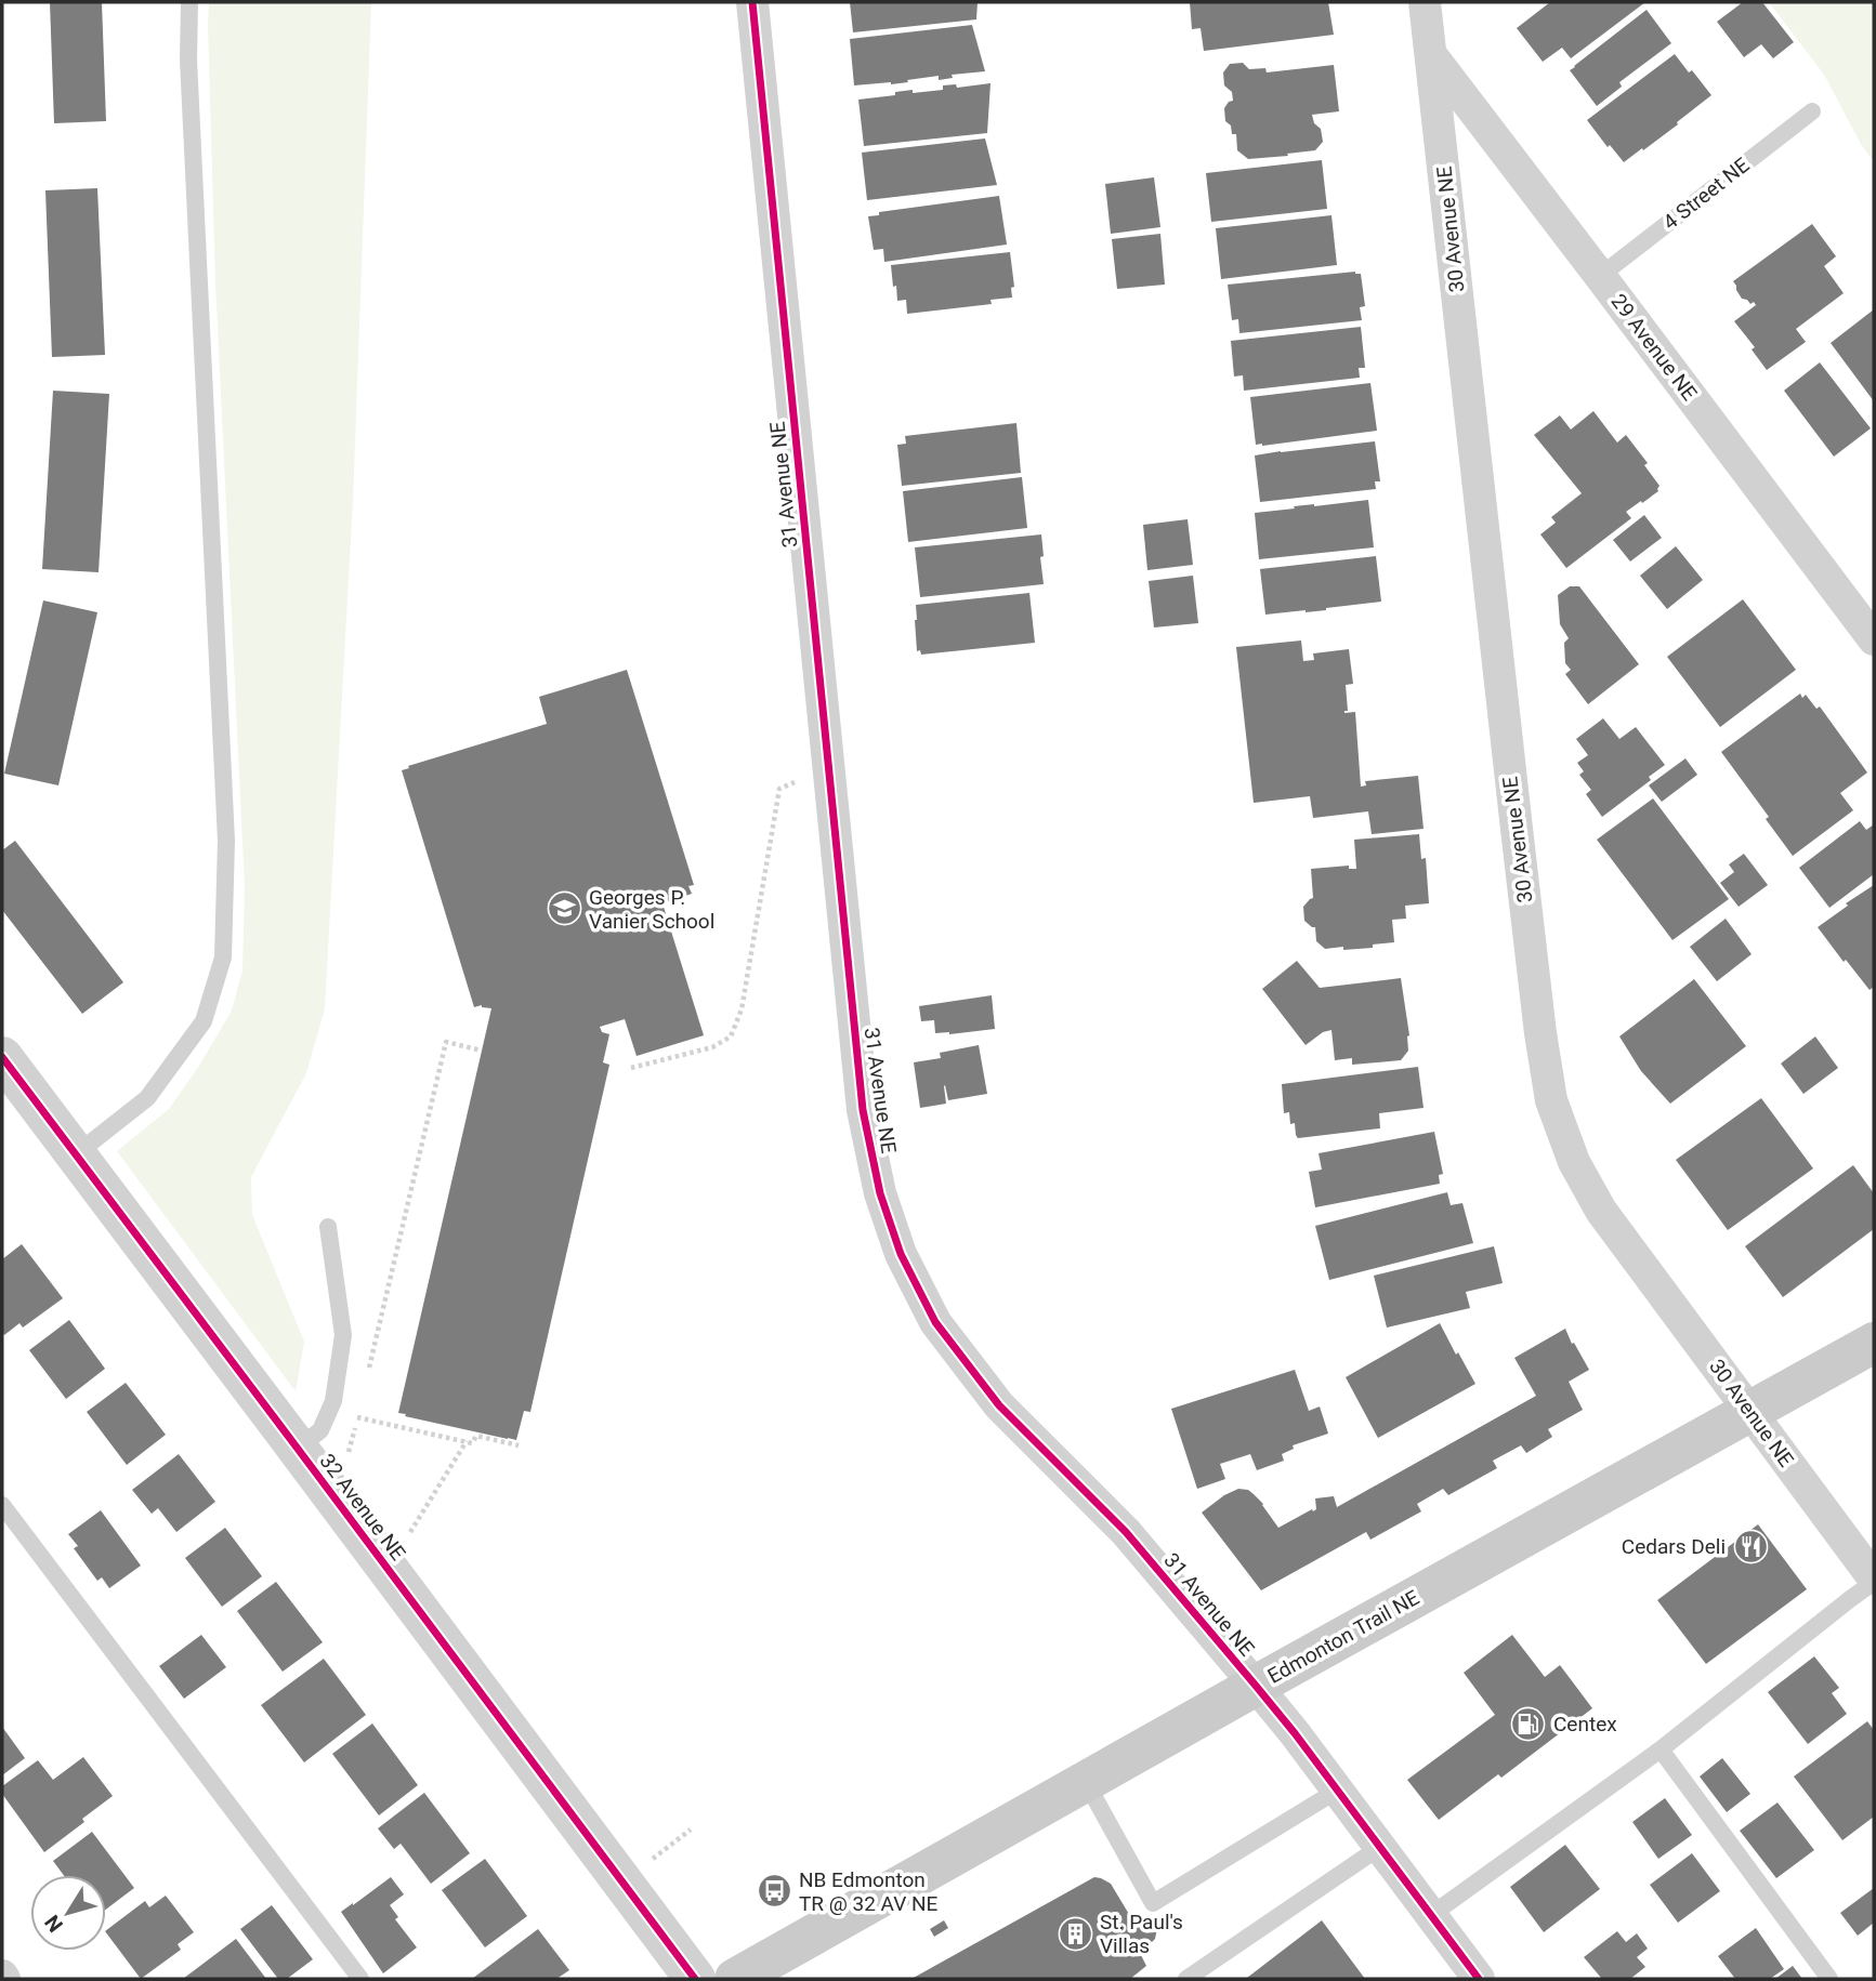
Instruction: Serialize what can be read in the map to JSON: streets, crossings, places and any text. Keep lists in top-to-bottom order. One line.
{"streets":{"main road":["Edmonton Trail NE"],"street":["30 Avenue NE","29 Avenue NE","31 Avenue NE","32 Avenue NE"],"lane":["4 Street NE"]},"crossings":[["4 Street NE","29 Avenue NE"],["30 Avenue NE","29 Avenue NE"],["30 Avenue NE","Edmonton Trail NE"],["31 Avenue NE","Edmonton Trail NE"]],"places":{"school or university":["Georges P. Vanier School"],"restaurant":["Cedars Deli"],"fuel station":["Centex"],"bus stop":["NB Edmonton TR @ 32 AV NE"],"building":["St. Paul's Villas"]},"north":"bottom left"}
